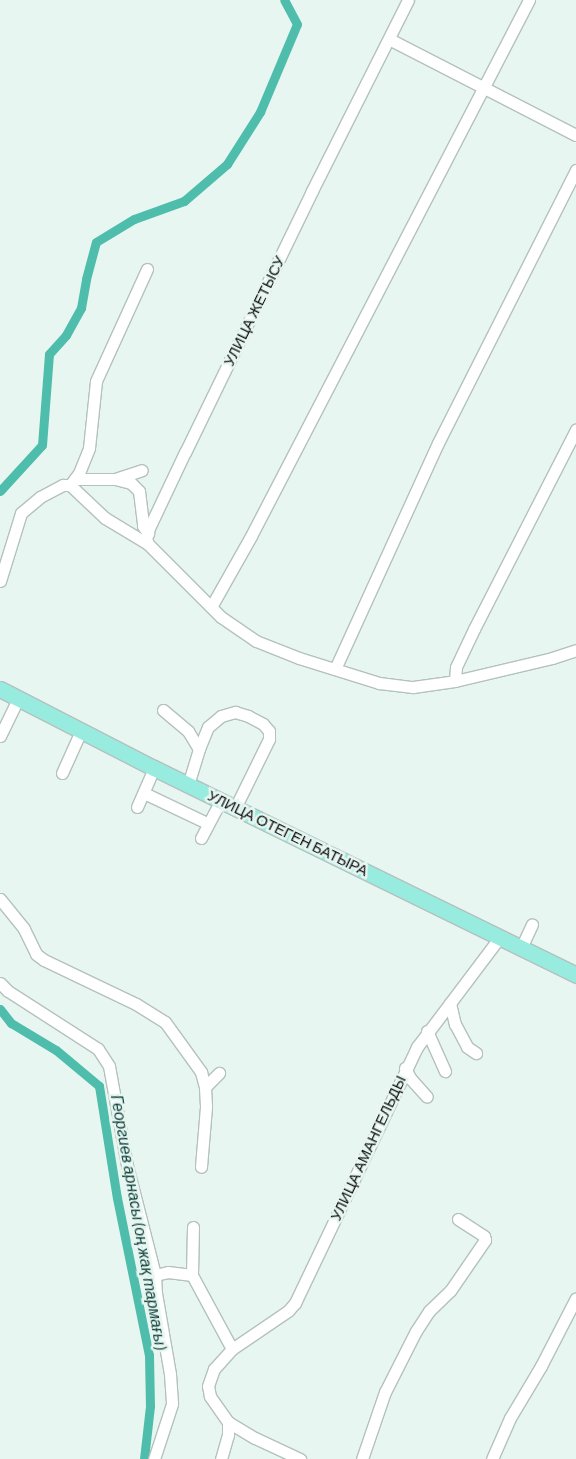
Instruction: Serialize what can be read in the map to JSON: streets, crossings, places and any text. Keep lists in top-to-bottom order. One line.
{"streets":{"main road":["УЛИЦА ОТЕГЕН БАТЫРА"],"street":["УЛИЦА ЖЕТЫСУ","УЛИЦА АМАНГЕЛЬДЫ"]},"crossings":[["УЛИЦА ОТЕГЕН БАТЫРА","УЛИЦА АМАНГЕЛЬДЫ"]],"water":["Георгиев арнасы (оң жақ тармағы)"]}
